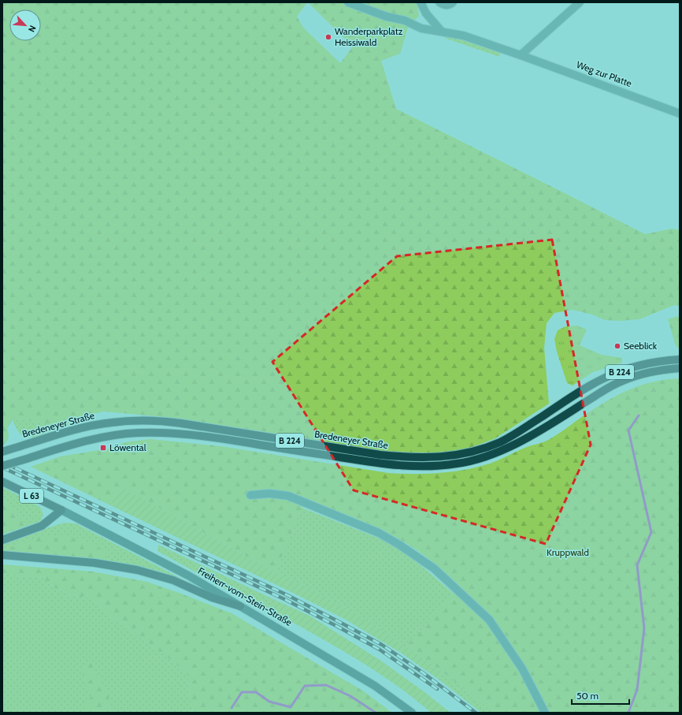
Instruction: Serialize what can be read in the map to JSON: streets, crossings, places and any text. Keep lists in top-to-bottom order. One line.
{"streets":{"main road":["B 224","Bredeneyer Straße","L 63","Freiherr-vom-Stein-Straße"],"street":["Weg zur Platte"]},"crossings":[["L 63","Freiherr-vom-Stein-Straße"]],"parks":["Kruppwald"],"places":{"other":["Wanderparkplatz Heissiwald","Seeblick"],"transit":["Löwental"]},"scale_bar":"50 m","north":"bottom right"}
